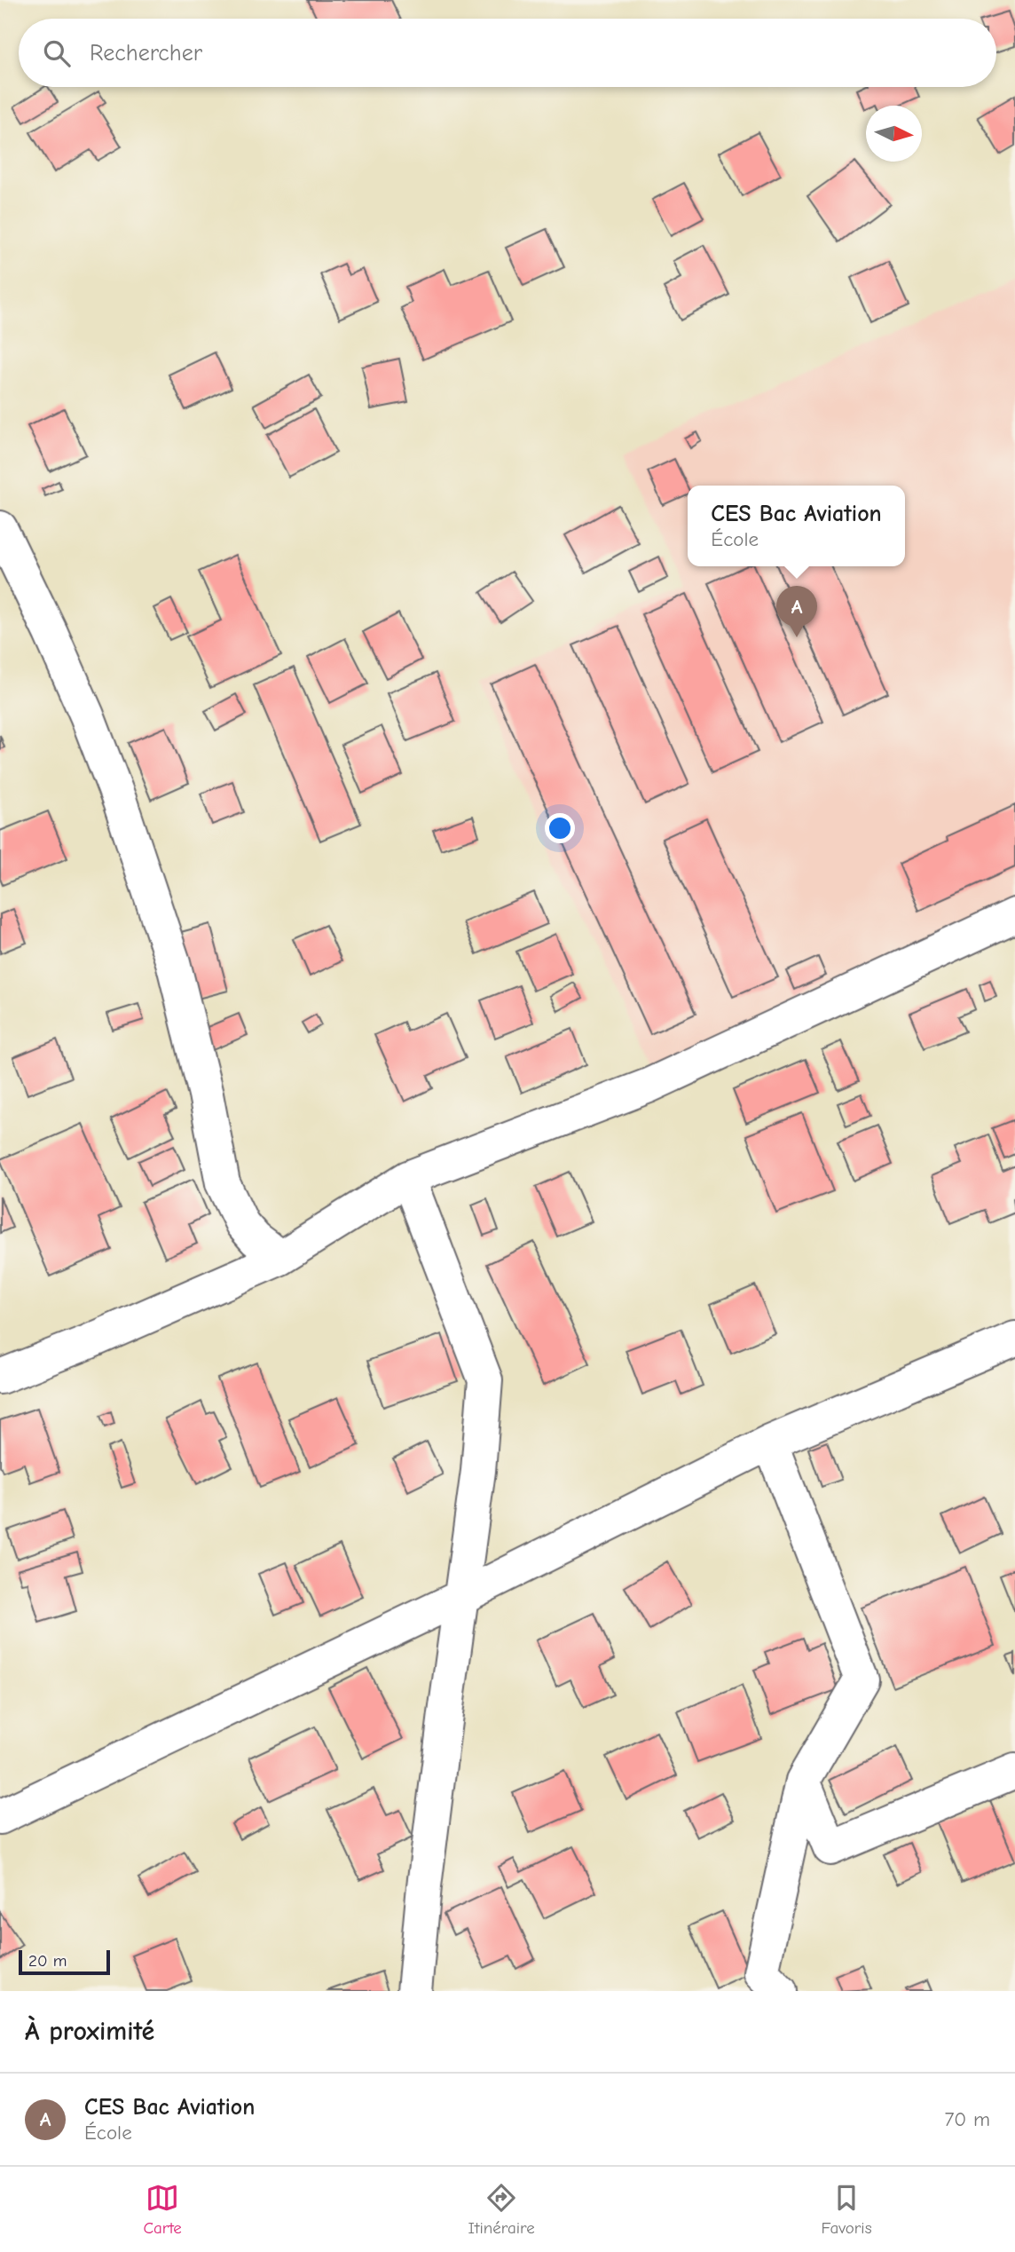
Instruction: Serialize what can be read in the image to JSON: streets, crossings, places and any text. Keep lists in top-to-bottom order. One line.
{"scale_bar":"20 m","north":"right","page":{"search":"Rechercher","popup":["CES Bac Aviation","École"],"pins":"A","scale":"20 m","heading":"À proximité","list":[{"mark":"A","name":"CES Bac Aviation","note":"École","value":"70 m"}],"nav":["Carte","Itinéraire","Favoris"]}}
